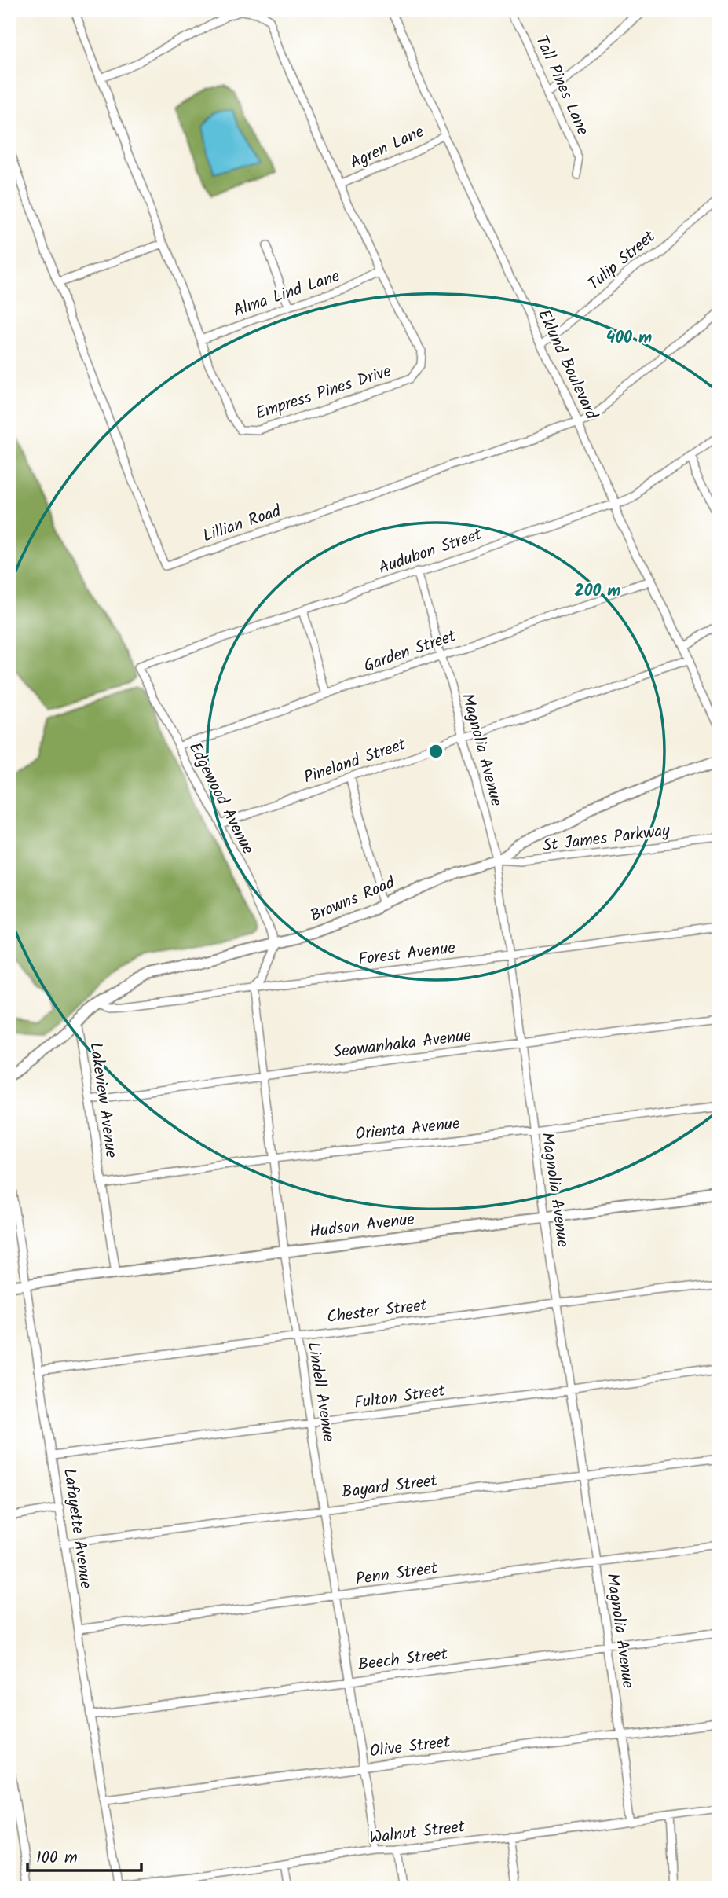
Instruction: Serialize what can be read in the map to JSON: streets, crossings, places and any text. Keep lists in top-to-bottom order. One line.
{"streets":{"street":["Tall Pines Lane","Agren Lane","Tulip Street","Alma Lind Lane","Eklund Boulevard","Empress Pines Drive","Lillian Road","Audubon Street","Garden Street","Magnolia Avenue","Pineland Street","Edgewood Avenue","St James Parkway","Browns Road","Forest Avenue","Seawanhaka Avenue","Lakeview Avenue","Orienta Avenue","Hudson Avenue","Chester Street","Lindell Avenue","Fulton Street","Bayard Street","Lafayette Avenue","Penn Street","Beech Street","Olive Street","Walnut Street"]},"crossings":[["Agren Lane","Eklund Boulevard"],["Agren Lane","Empress Pines Drive"],["Tulip Street","Eklund Boulevard"],["Alma Lind Lane","Empress Pines Drive"],["Eklund Boulevard","Lillian Road"],["Eklund Boulevard","Audubon Street"],["Eklund Boulevard","Garden Street"],["Eklund Boulevard","Pineland Street"],["Audubon Street","Magnolia Avenue"],["Audubon Street","Edgewood Avenue"],["Garden Street","Magnolia Avenue"],["Garden Street","Edgewood Avenue"],["Magnolia Avenue","Pineland Street"],["Magnolia Avenue","St James Parkway"],["Magnolia Avenue","Browns Road"],["Magnolia Avenue","Forest Avenue"],["Magnolia Avenue","Seawanhaka Avenue"],["Magnolia Avenue","Orienta Avenue"],["Magnolia Avenue","Hudson Avenue"],["Magnolia Avenue","Chester Street"],["Magnolia Avenue","Fulton Street"],["Magnolia Avenue","Bayard Street"],["Magnolia Avenue","Penn Street"],["Magnolia Avenue","Beech Street"],["Magnolia Avenue","Olive Street"],["Magnolia Avenue","Walnut Street"],["Pineland Street","Edgewood Avenue"],["Edgewood Avenue","Browns Road"],["St James Parkway","Browns Road"],["Browns Road","Forest Avenue"],["Browns Road","Lakeview Avenue"],["Forest Avenue","Lindell Avenue"],["Seawanhaka Avenue","Lakeview Avenue"],["Seawanhaka Avenue","Lindell Avenue"],["Lakeview Avenue","Orienta Avenue"],["Lakeview Avenue","Hudson Avenue"],["Orienta Avenue","Lindell Avenue"],["Hudson Avenue","Lindell Avenue"],["Hudson Avenue","Lafayette Avenue"],["Chester Street","Lindell Avenue"],["Chester Street","Lafayette Avenue"],["Lindell Avenue","Fulton Street"],["Lindell Avenue","Bayard Street"],["Lindell Avenue","Penn Street"],["Lindell Avenue","Beech Street"],["Lindell Avenue","Olive Street"],["Lindell Avenue","Walnut Street"],["Fulton Street","Lafayette Avenue"],["Bayard Street","Lafayette Avenue"],["Lafayette Avenue","Penn Street"],["Lafayette Avenue","Beech Street"],["Lafayette Avenue","Olive Street"],["Lafayette Avenue","Walnut Street"]],"scale_bar":"100 m","rings":["400 m","200 m"]}
